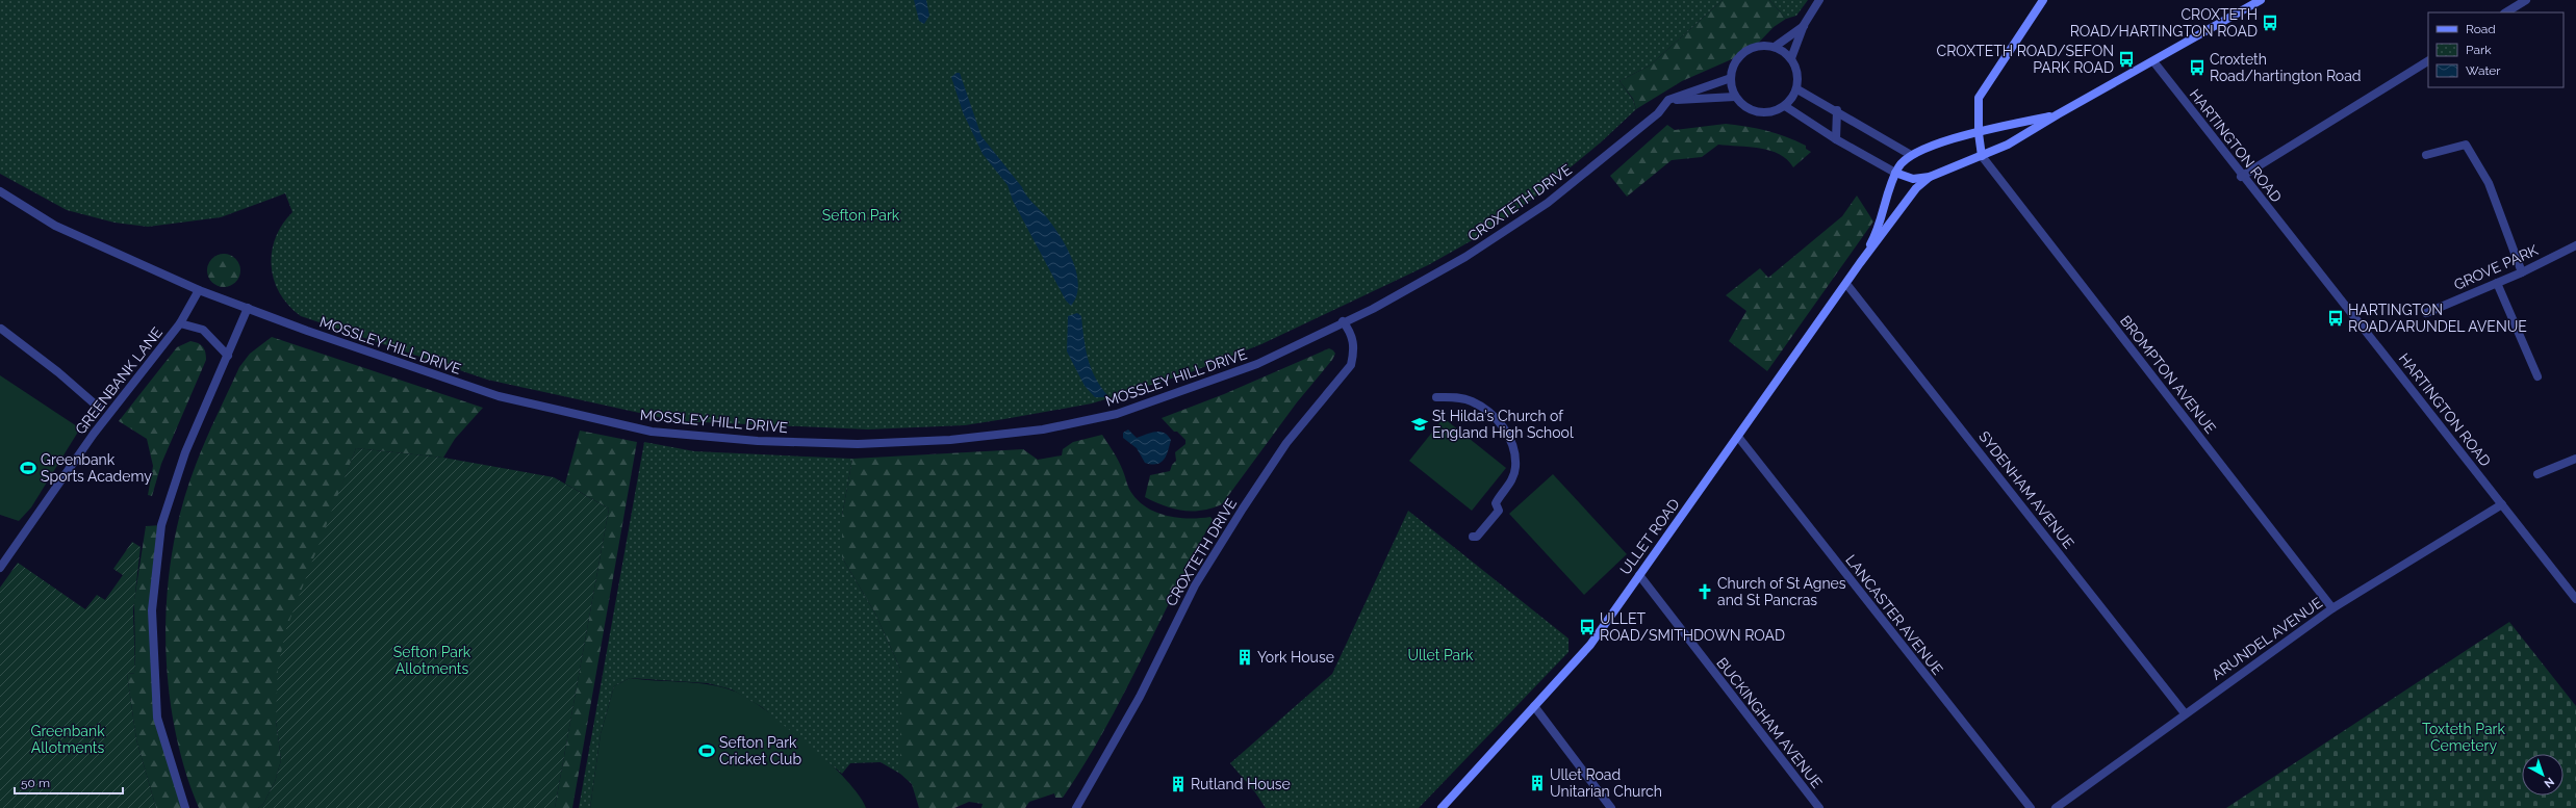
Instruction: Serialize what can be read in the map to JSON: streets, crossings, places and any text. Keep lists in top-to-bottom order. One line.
{"streets":{"main road":["ULLET ROAD"],"street":["HARTINGTON ROAD","CROXTETH DRIVE","GROVE PARK","MOSSLEY HILL DRIVE","BROMPTON AVENUE","GREENBANK LANE","SYDENHAM AVENUE","LANCASTER AVENUE","ARUNDEL AVENUE","BUCKINGHAM AVENUE"]},"crossings":[["HARTINGTON ROAD","ARUNDEL AVENUE"],["CROXTETH DRIVE","MOSSLEY HILL DRIVE"],["MOSSLEY HILL DRIVE","GREENBANK LANE"],["BROMPTON AVENUE","ARUNDEL AVENUE"],["SYDENHAM AVENUE","ULLET ROAD"],["SYDENHAM AVENUE","ARUNDEL AVENUE"],["ULLET ROAD","LANCASTER AVENUE"],["ULLET ROAD","BUCKINGHAM AVENUE"]],"parks":["Sefton Park","Sefton Park Allotments","Ullet Park","Toxteth Park Cemetery","Greenbank Allotments"],"places":{"bus stop":["CROXTETH ROAD/HARTINGTON ROAD","CROXTETH ROAD/SEFON PARK ROAD","Croxteth Road/hartington Road","HARTINGTON ROAD/ARUNDEL AVENUE","ULLET ROAD/SMITHDOWN ROAD"],"school or university":["St Hilda's Church of England High School"],"sports":["Greenbank Sports Academy","Sefton Park Cricket Club"],"church":["Church of St Agnes and St Pancras"],"building":["York House","Ullet Road Unitarian Church","Rutland House"]},"legend":["Road","Park","Water"],"scale_bar":"50 m","north":"bottom right"}
